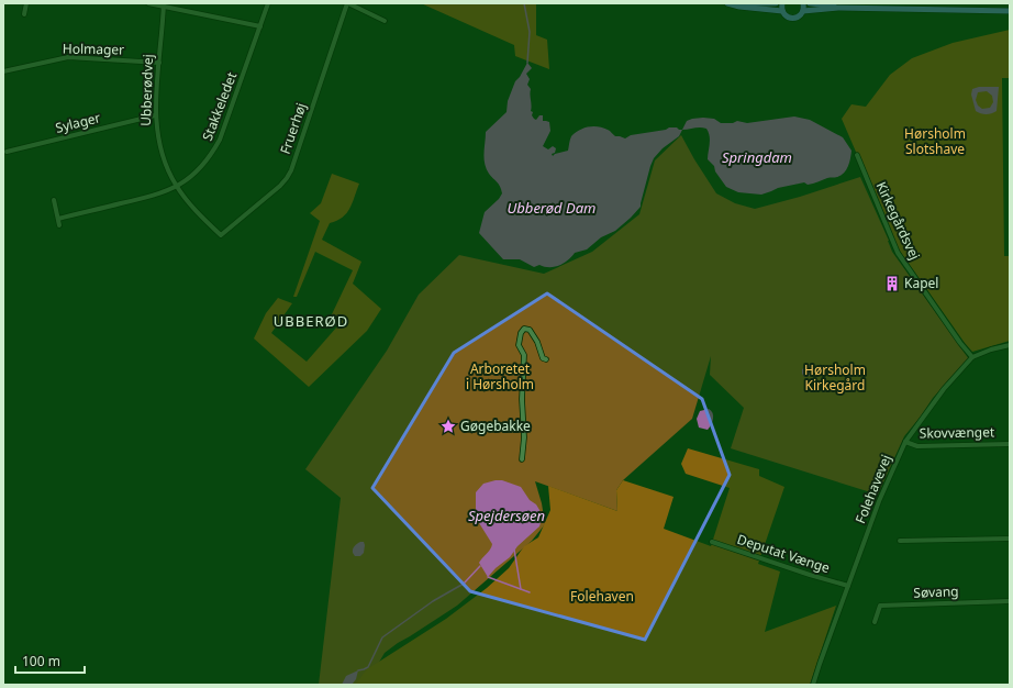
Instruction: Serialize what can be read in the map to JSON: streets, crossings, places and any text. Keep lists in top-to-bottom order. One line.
{"streets":{"street":["Holmager","Ubberødvej","Stakkeledet","Sylager","Fruerhøj","Kirkegårdsvej","Skovvænget","Folehavevej","Deputat Vænge","Søvang"]},"crossings":[["Holmager","Ubberødvej"],["Ubberødvej","Stakkeledet"],["Ubberødvej","Sylager"],["Ubberødvej","Fruerhøj"],["Kirkegårdsvej","Folehavevej"],["Skovvænget","Folehavevej"],["Folehavevej","Deputat Vænge"]],"districts":["UBBERØD"],"water":["Springdam","Ubberød Dam","Spejdersøen"],"parks":["Hørsholm Slotshave","Arboretet i Hørsholm","Hørsholm Kirkegård","Folehaven"],"places":{"building":["Kapel"],"place":["Gøgebakke"]},"scale_bar":"100 m"}
